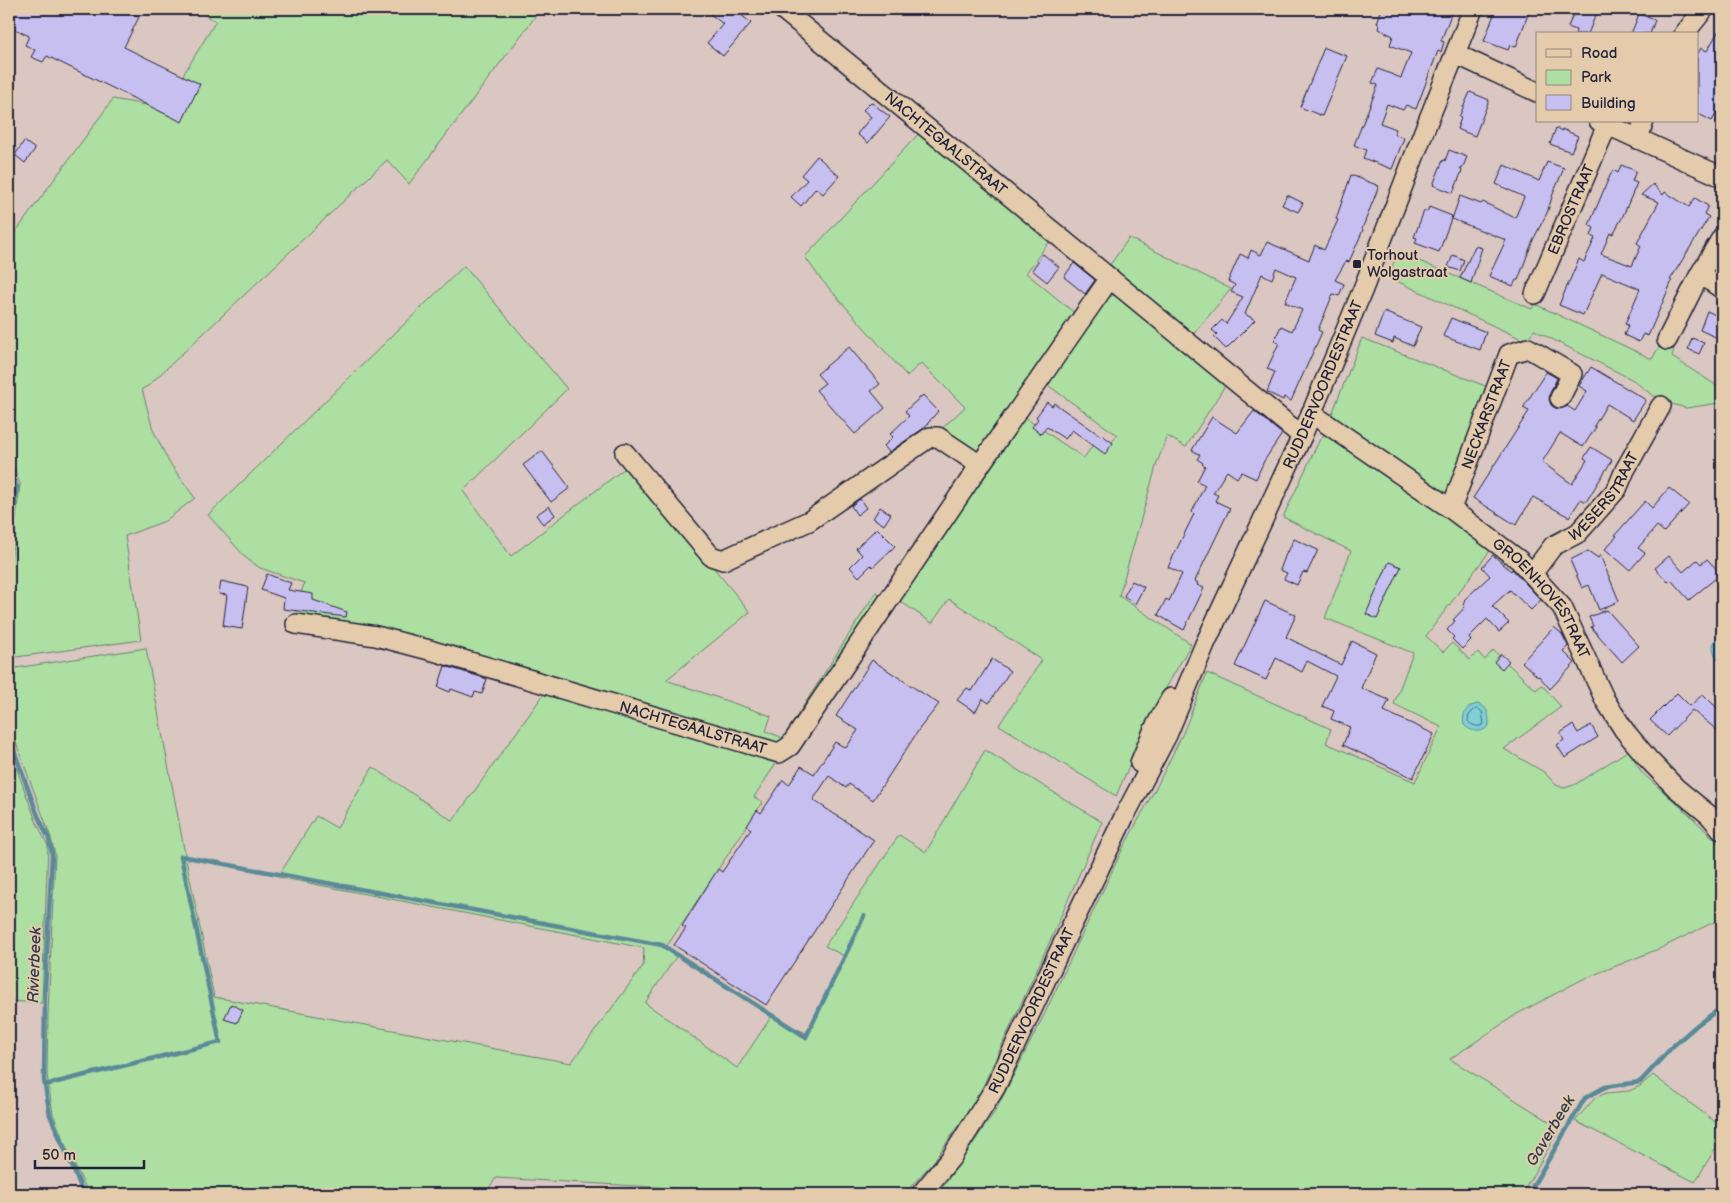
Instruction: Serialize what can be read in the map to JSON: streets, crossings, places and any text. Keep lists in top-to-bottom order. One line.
{"streets":{"street":["NACHTEGAALSTRAAT","EBROSTRAAT","RUDDERVOORDESTRAAT","NECKARSTRAAT","WESERSTRAAT","GROENHOVESTRAAT"]},"crossings":[["NACHTEGAALSTRAAT","RUDDERVOORDESTRAAT"],["RUDDERVOORDESTRAAT","GROENHOVESTRAAT"],["NECKARSTRAAT","GROENHOVESTRAAT"],["WESERSTRAAT","GROENHOVESTRAAT"]],"water":["Rivierbeek","Gaverbeek"],"places":{"transit":["Torhout Wolgastraat"]},"legend":["Road","Park","Building"],"scale_bar":"50 m"}
